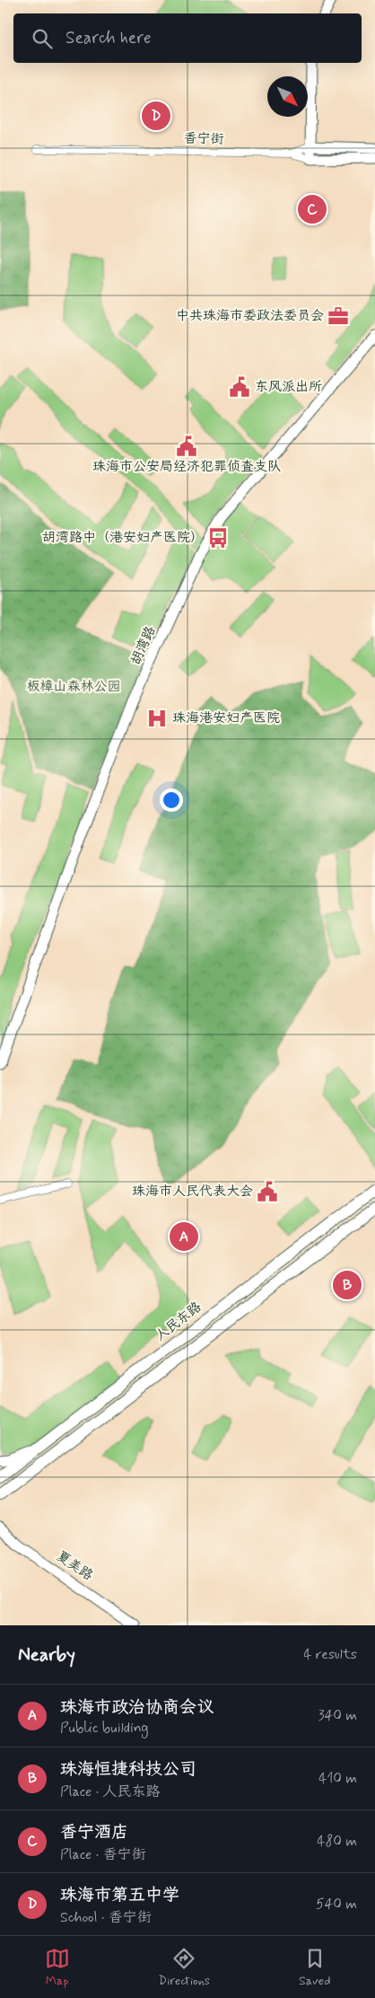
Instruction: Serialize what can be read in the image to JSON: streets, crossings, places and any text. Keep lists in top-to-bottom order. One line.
{"streets":{"main road":["人民东路"],"street":["香宁街","胡湾路","夏美路"]},"parks":["板樟山森林公园"],"places":{"office":["中共珠海市委政法委员会"],"public building":["东风派出所","珠海市公安局经济犯罪侦查支队","珠海市人民代表大会"],"bus stop":["胡湾路中（港安妇产医院）"],"hospital":["珠海港安妇产医院"]},"north":"bottom right","page":{"search":"Search here","pins":["D","C","A","B"],"heading":["Nearby","4 results"],"list":[{"mark":"A","name":"珠海市政治协商会议","note":"Public building","value":"340 m"},{"mark":"B","name":"珠海恒捷科技公司","note":"Place · 人民东路","value":"410 m"},{"mark":"C","name":"香宁酒店","note":"Place · 香宁街","value":"480 m"},{"mark":"D","name":"珠海市第五中学","note":"School · 香宁街","value":"540 m"}],"nav":["Map","Directions","Saved"]}}
